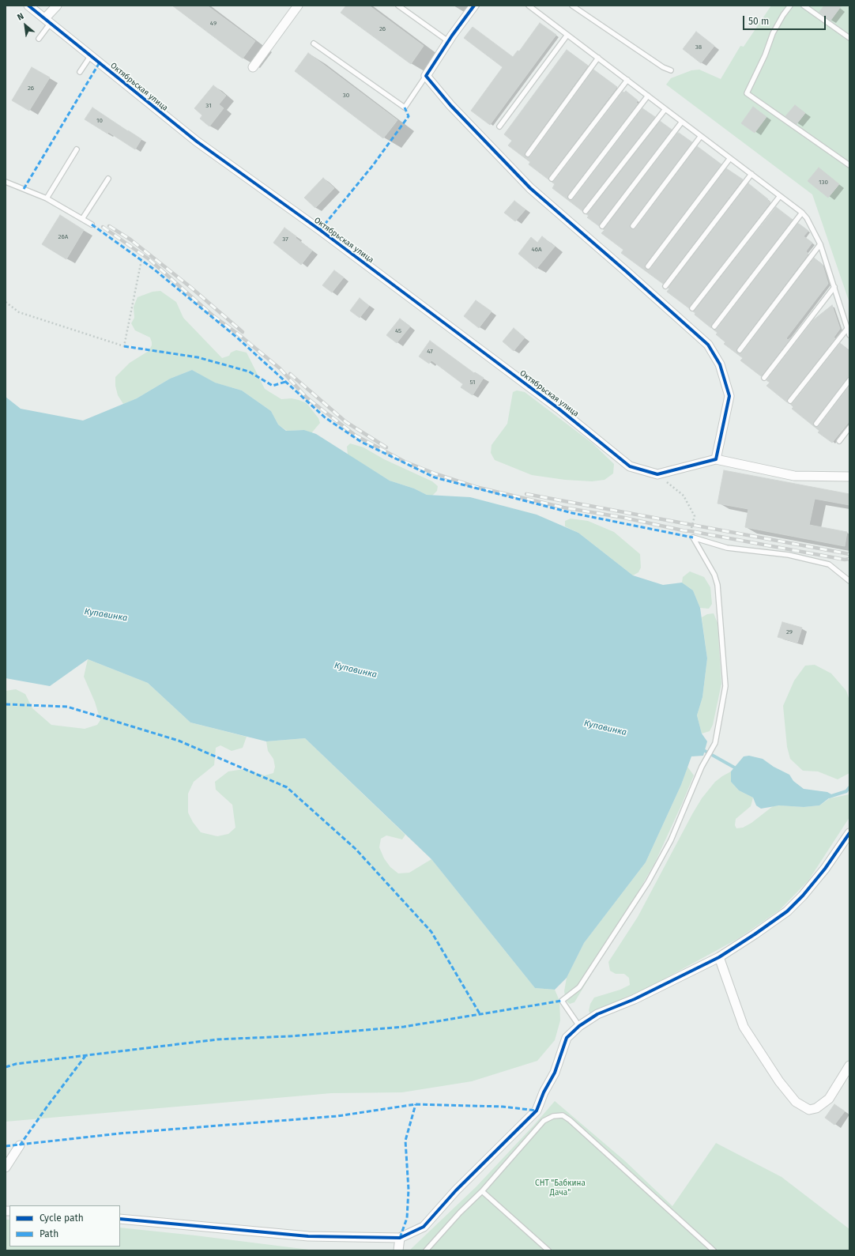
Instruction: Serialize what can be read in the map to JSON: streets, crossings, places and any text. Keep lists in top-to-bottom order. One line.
{"streets":{"street":["Октябрьская улица"]},"water":["Купавинка"],"parks":["СНТ \"Бабкина Дача\""],"house_numbers":["49","26","38","26","30","31","10","130","26А","37","46А","45","47","51","29"],"legend":["Cycle path","Path"],"scale_bar":"50 m","north":"top left"}
